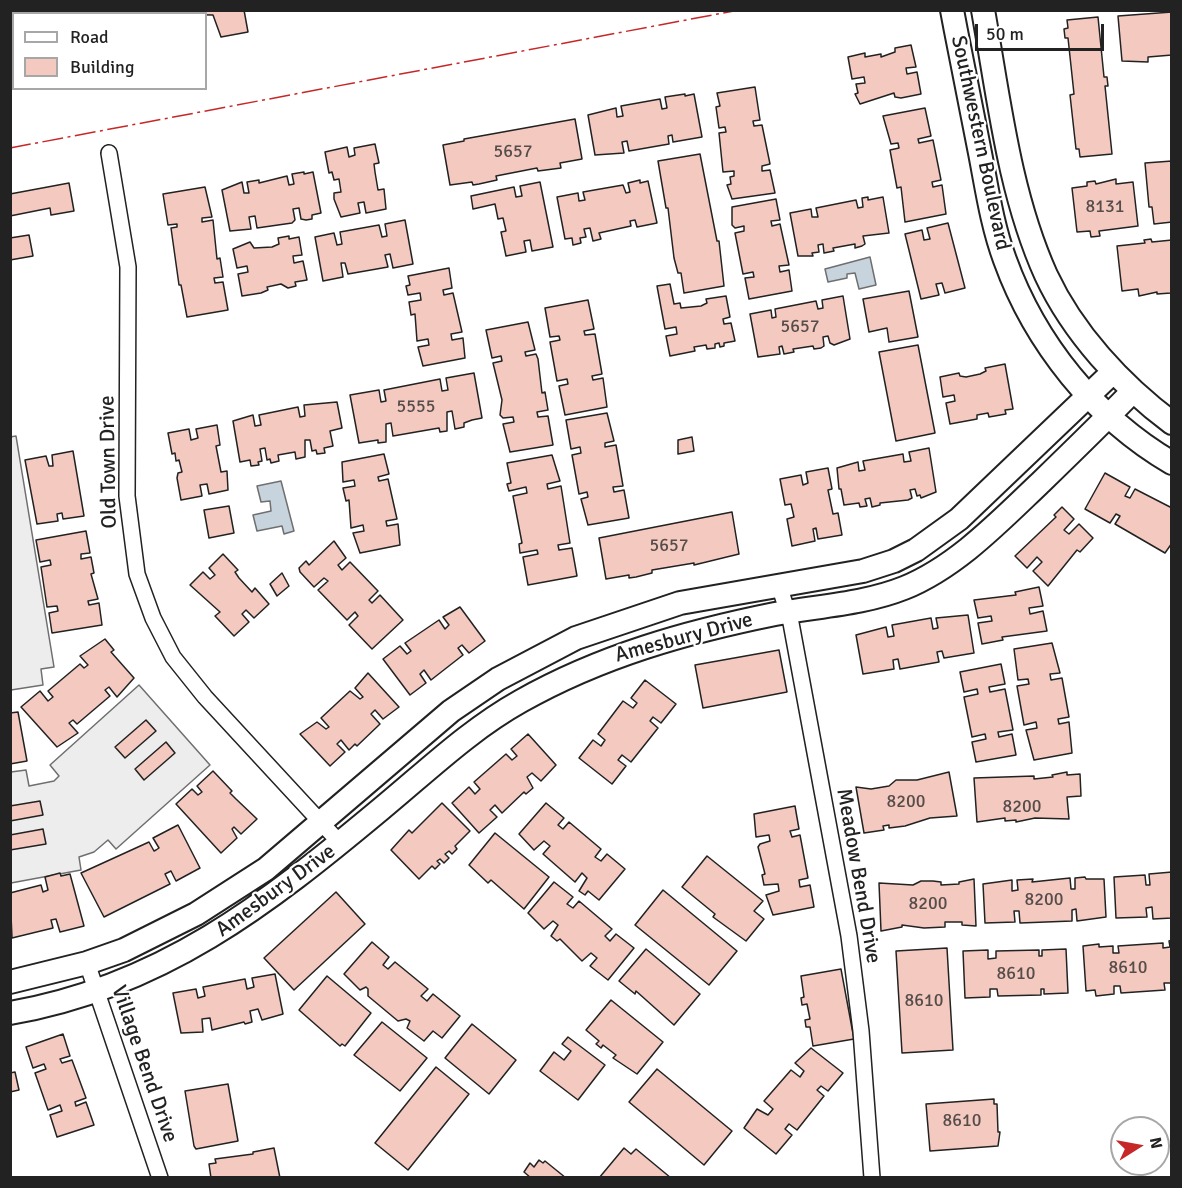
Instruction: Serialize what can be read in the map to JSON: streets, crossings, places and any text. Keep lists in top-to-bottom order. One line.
{"streets":{"street":["Southwestern Boulevard","Old Town Drive","Amesbury Drive","Meadow Bend Drive","Village Bend Drive"]},"crossings":[["Southwestern Boulevard","Amesbury Drive"],["Old Town Drive","Amesbury Drive"],["Amesbury Drive","Meadow Bend Drive"],["Amesbury Drive","Village Bend Drive"]],"house_numbers":["5657","8131","5657","5555","5657","8200","8200","8200","8200","8610","8610","8610","8610"],"legend":["Road","Building"],"scale_bar":"50 m","north":"right"}
